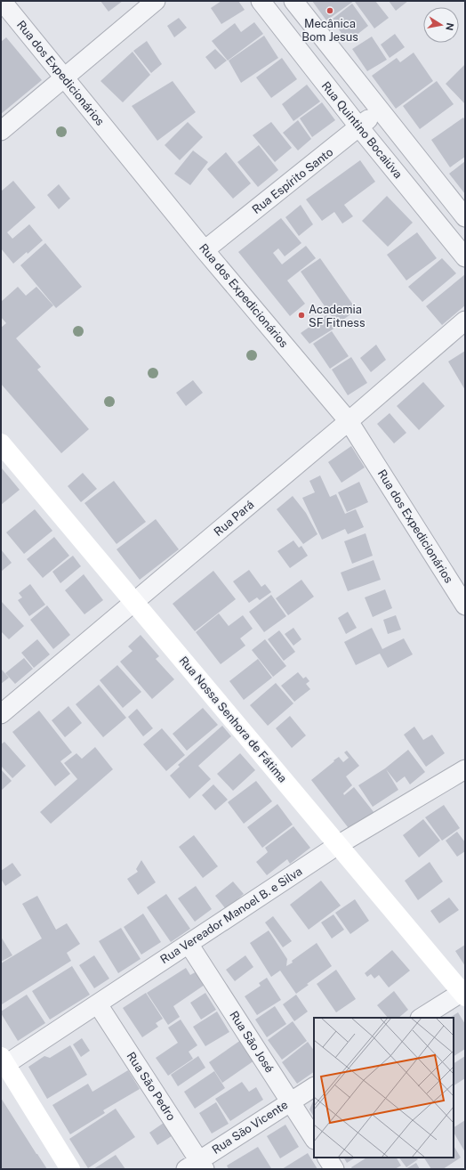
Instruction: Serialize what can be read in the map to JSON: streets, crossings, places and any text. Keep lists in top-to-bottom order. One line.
{"streets":{"street":["Rua dos Expedicionários","Rua Quintino Bocaiúva","Rua Espírito Santo","Rua Pará","Rua Nossa Senhora de Fátima","Rua Vereador Manoel B. e Silva","Rua São José","Rua São Pedro","Rua São Vicente"]},"crossings":[["Rua dos Expedicionários","Rua Espírito Santo"],["Rua dos Expedicionários","Rua Pará"],["Rua Quintino Bocaiúva","Rua Espírito Santo"],["Rua Pará","Rua Nossa Senhora de Fátima"],["Rua Nossa Senhora de Fátima","Rua Vereador Manoel B. e Silva"],["Rua Vereador Manoel B. e Silva","Rua São José"],["Rua Vereador Manoel B. e Silva","Rua São Pedro"],["Rua São José","Rua São Vicente"],["Rua São Pedro","Rua São Vicente"]],"places":["Mecânica Bom Jesus","Academia SF Fitness"],"north":"right"}
